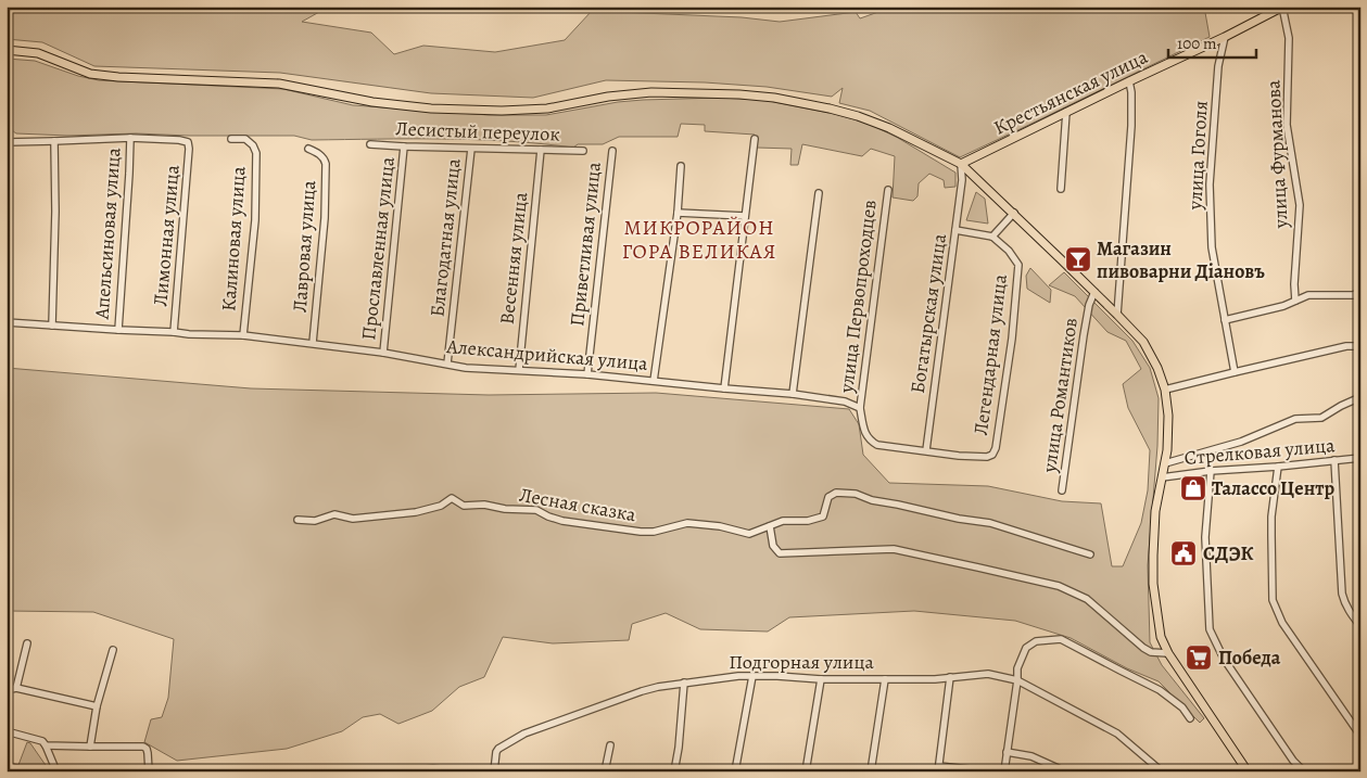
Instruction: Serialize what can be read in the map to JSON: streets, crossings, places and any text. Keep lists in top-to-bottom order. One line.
{"streets":{"main road":["Крестьянская улица"],"street":["Лесистый переулок","улица Фурманова","улица Гоголя","Апельсиновая улица","Лимонная улица","Благодатная улица","Калиновая улица","Приветливая улица","Лавровая улица","Прославленная улица","Весенняя улица","улица Первопроходцев","Богатырская улица","Александрийская улица","Легендарная улица","улица Романтиков","Стрелковая улица","Лесная сказка","Подгорная улица"]},"crossings":[["Крестьянская улица","улица Фурманова"],["Крестьянская улица","улица Гоголя"],["Крестьянская улица","Богатырская улица"],["Лесистый переулок","Благодатная улица"],["Лесистый переулок","Прославленная улица"],["Лесистый переулок","Весенняя улица"],["Апельсиновая улица","Лимонная улица"],["Апельсиновая улица","Александрийская улица"],["Лимонная улица","Александрийская улица"],["Благодатная улица","Александрийская улица"],["Калиновая улица","Александрийская улица"],["Приветливая улица","Александрийская улица"],["Лавровая улица","Александрийская улица"],["Прославленная улица","Александрийская улица"],["Весенняя улица","Александрийская улица"],["улица Первопроходцев","Александрийская улица"],["Богатырская улица","Легендарная улица"]],"districts":["МИКРОРАЙОН ГОРА ВЕЛИКАЯ"],"places":{"bar":["Магазин пивоварни Дiановъ"],"shop":["Талассо Центр"],"public building":["СДЭК"],"supermarket":["Победа"]},"scale_bar":"100 m"}
